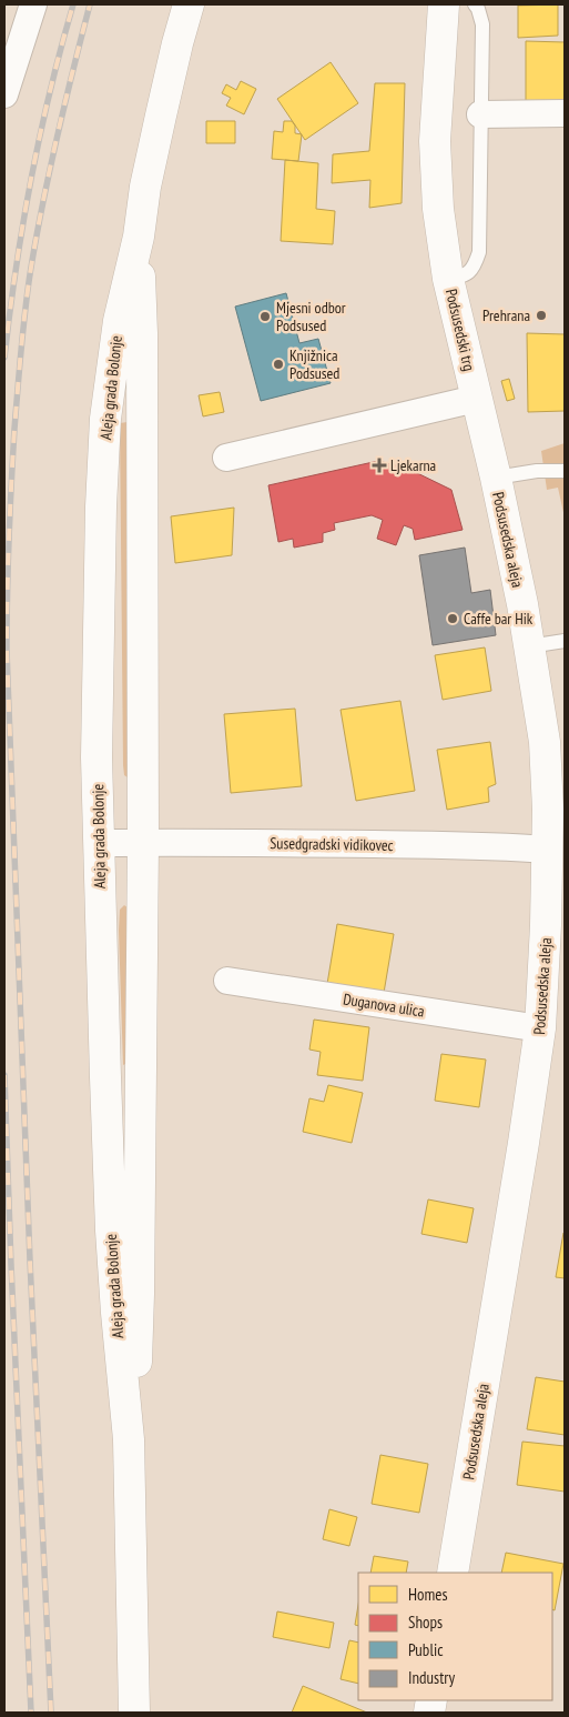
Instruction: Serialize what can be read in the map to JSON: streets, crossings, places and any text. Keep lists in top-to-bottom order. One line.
{"streets":{"main road":["Podsusedski trg","Aleja grada Bolonje","Podsusedska aleja"],"street":["Susedgradski vidikovec","Duganova ulica"]},"crossings":[["Podsusedski trg","Podsusedska aleja"],["Aleja grada Bolonje","Susedgradski vidikovec"],["Podsusedska aleja","Susedgradski vidikovec"],["Podsusedska aleja","Duganova ulica"]],"places":{"other":["Prehrana","Mjesni odbor Podsused","Knjižnica Podsused","Caffe bar Hik"],"health":["Ljekarna"]},"legend":["Homes","Shops","Public","Industry"]}
